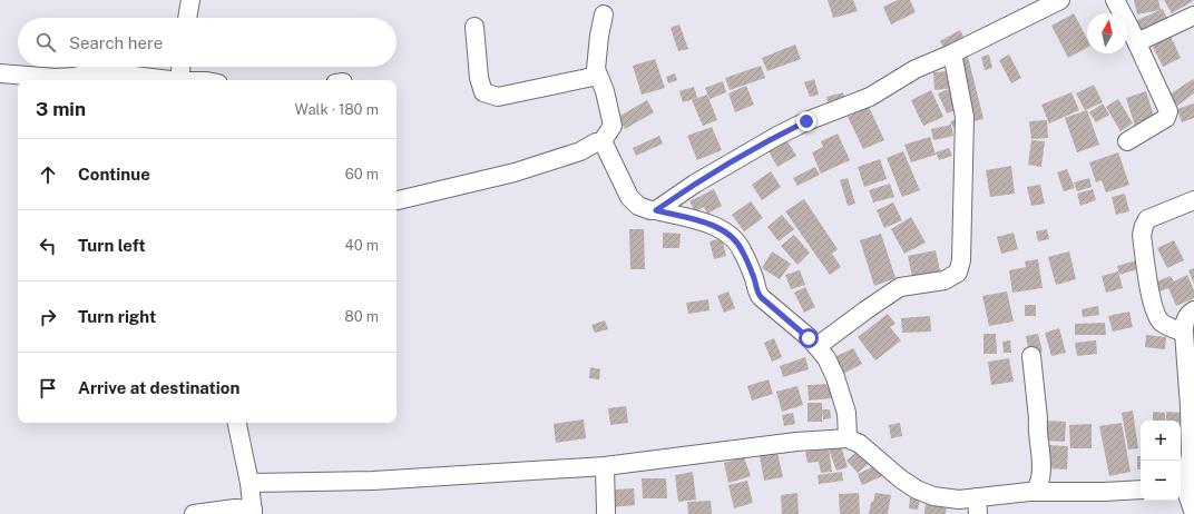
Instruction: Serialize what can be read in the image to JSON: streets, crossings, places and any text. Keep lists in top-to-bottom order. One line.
{"north":"top","page":{"search":"Search here","heading":["3 min","Walk · 180 m"],"list":[["Continue","60 m"],["Turn left","40 m"],["Turn right","80 m"],"Arrive at destination"],"map_buttons":["+","−"]}}
